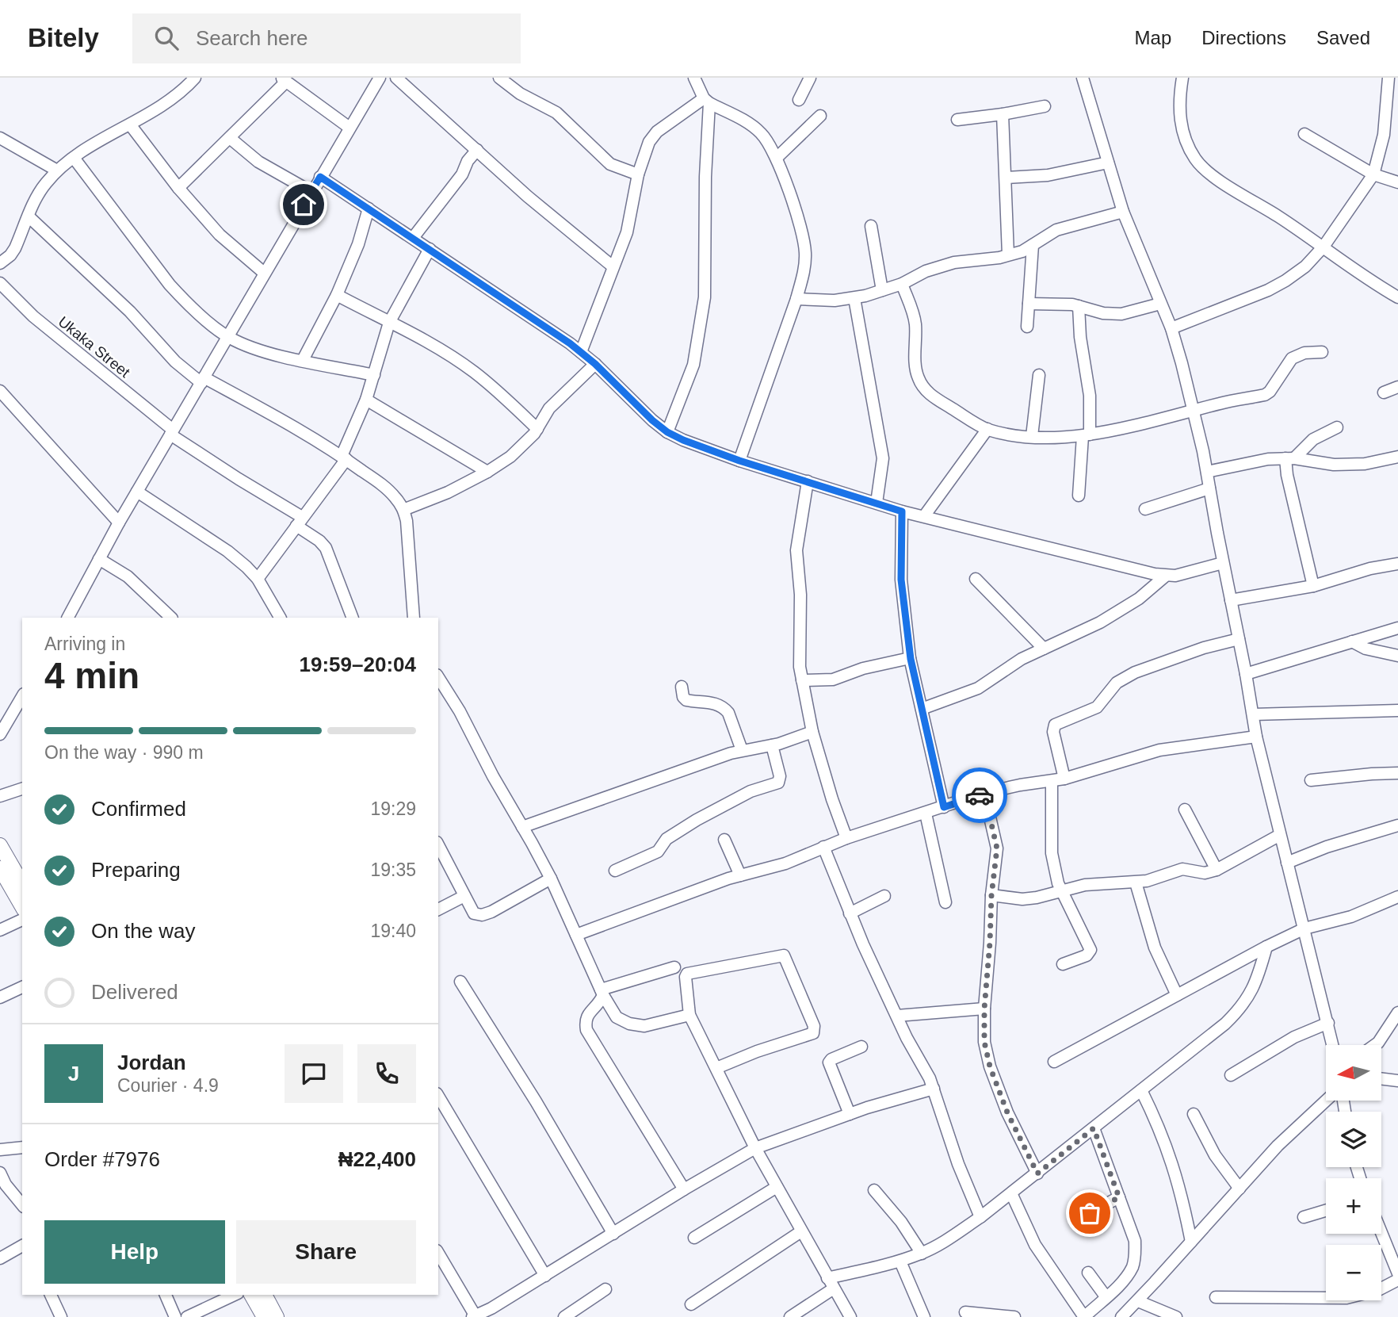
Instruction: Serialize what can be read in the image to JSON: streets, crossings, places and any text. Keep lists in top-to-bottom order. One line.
{"streets":{"street":["Ukaka Street"]},"north":"left","page":{"header":"Bitely","search":"Search here","nav":["Map","Directions","Saved"],"heading":["4 min","Arriving in","19:59–20:04"],"panel":["Jordan","Courier · 4.9","Order #7976","₦22,400"],"bar":"On the way · 990 m","list":[["Confirmed","19:29"],["Preparing","19:35"],["On the way","19:40"],"Delivered"],"round":"J","map_buttons":["+","−"],"buttons":["Help","Share"]}}
